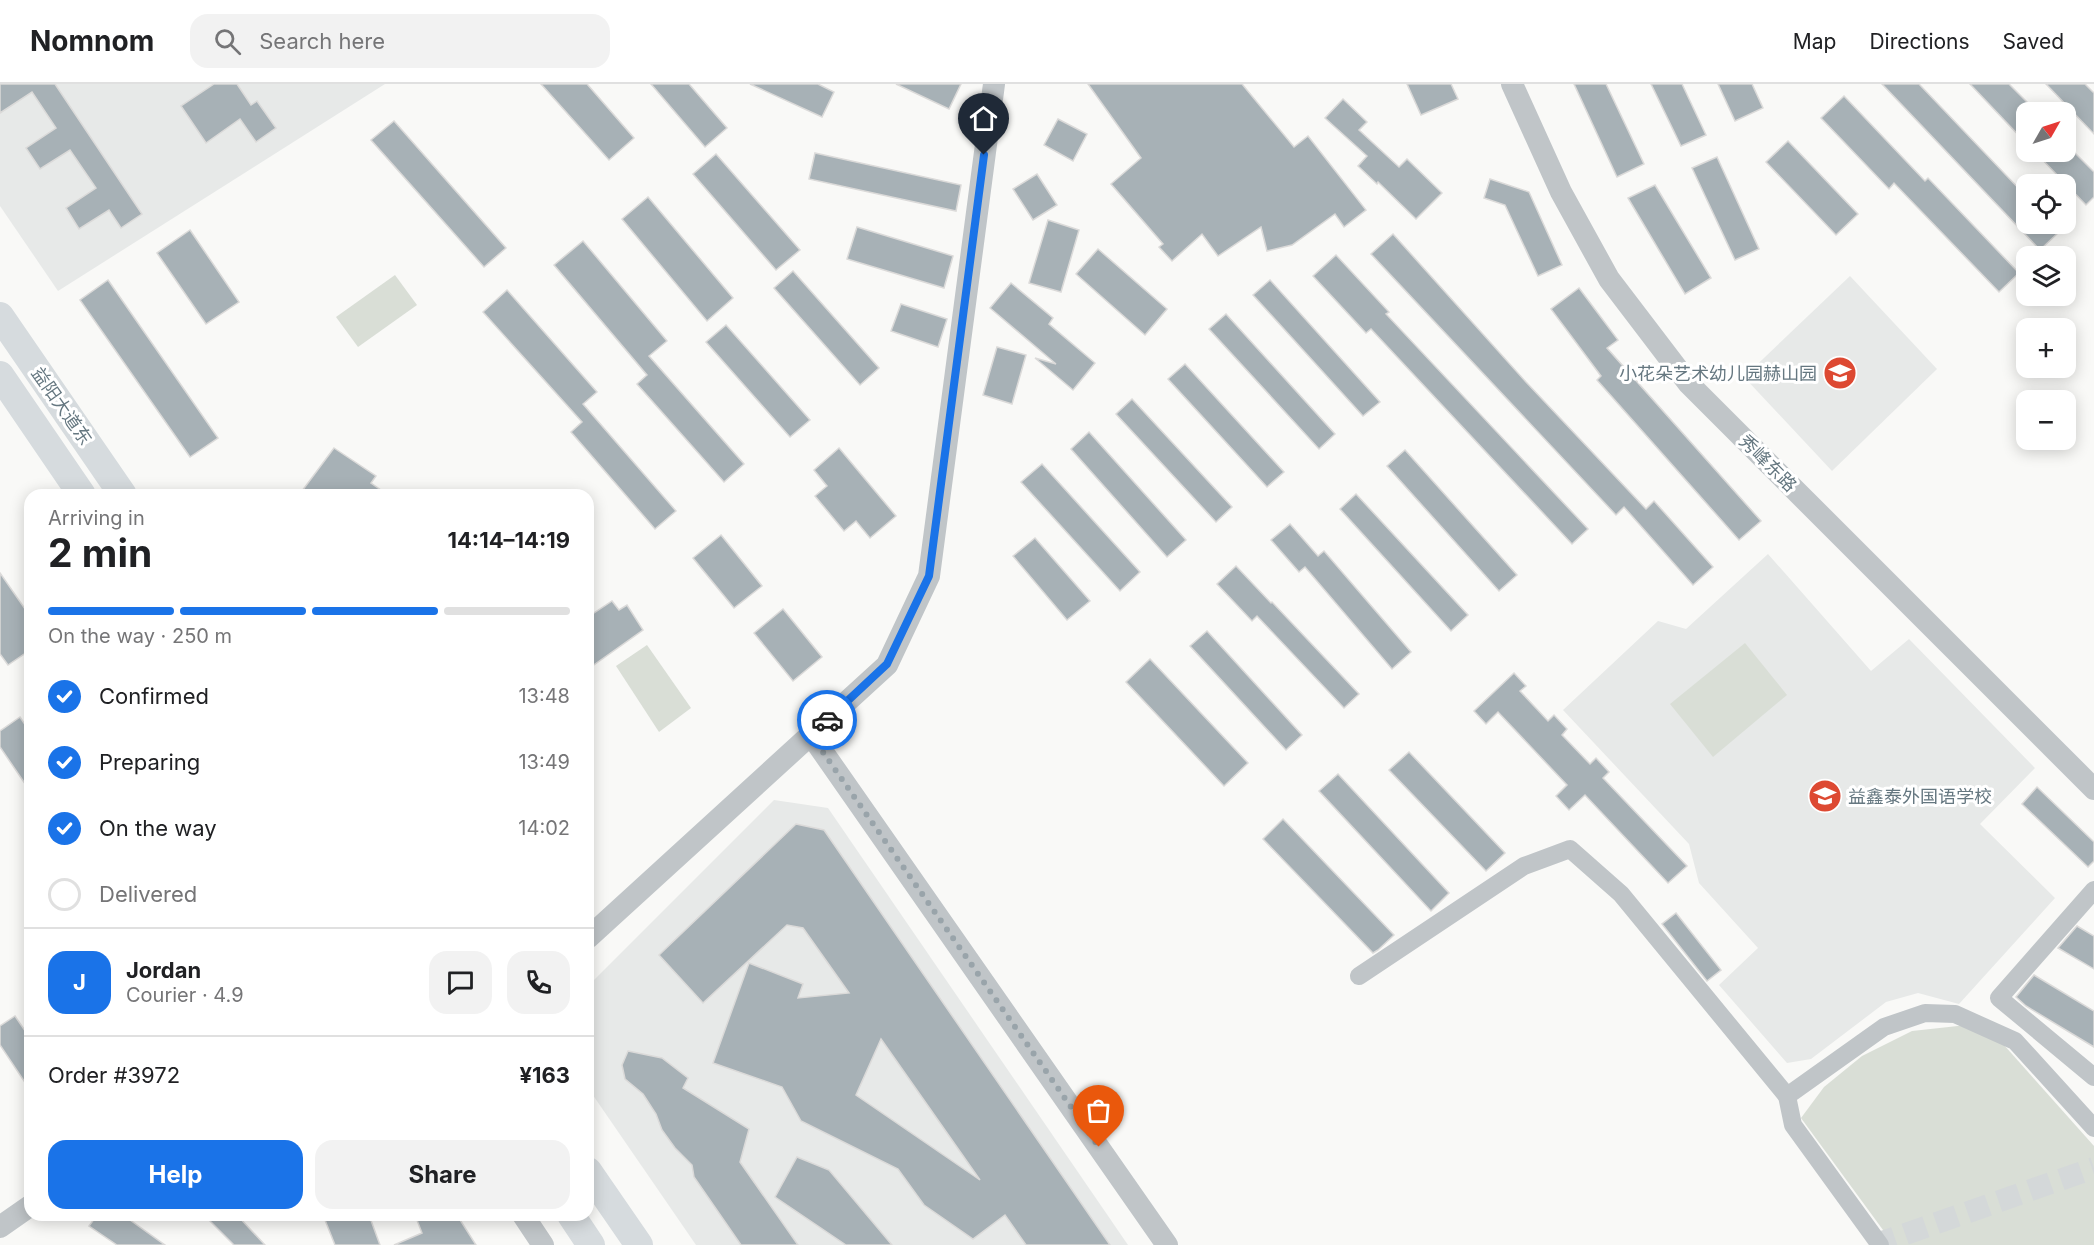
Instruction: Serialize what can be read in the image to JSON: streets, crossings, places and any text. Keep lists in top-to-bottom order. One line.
{"streets":{"main road":["益阳大道东"],"street":["秀峰东路"]},"places":{"school or university":["小花朵艺术幼儿园赫山园","益鑫泰外国语学校"]},"north":"top right","page":{"header":"Nomnom","search":"Search here","nav":["Map","Directions","Saved"],"map_buttons":["+","−"],"heading":["2 min","Arriving in","14:14–14:19"],"panel":["Jordan","Courier · 4.9","Order #3972","¥163"],"bar":"On the way · 250 m","list":[["Confirmed","13:48"],["Preparing","13:49"],["On the way","14:02"],"Delivered"],"round":"J","buttons":["Help","Share"]}}
